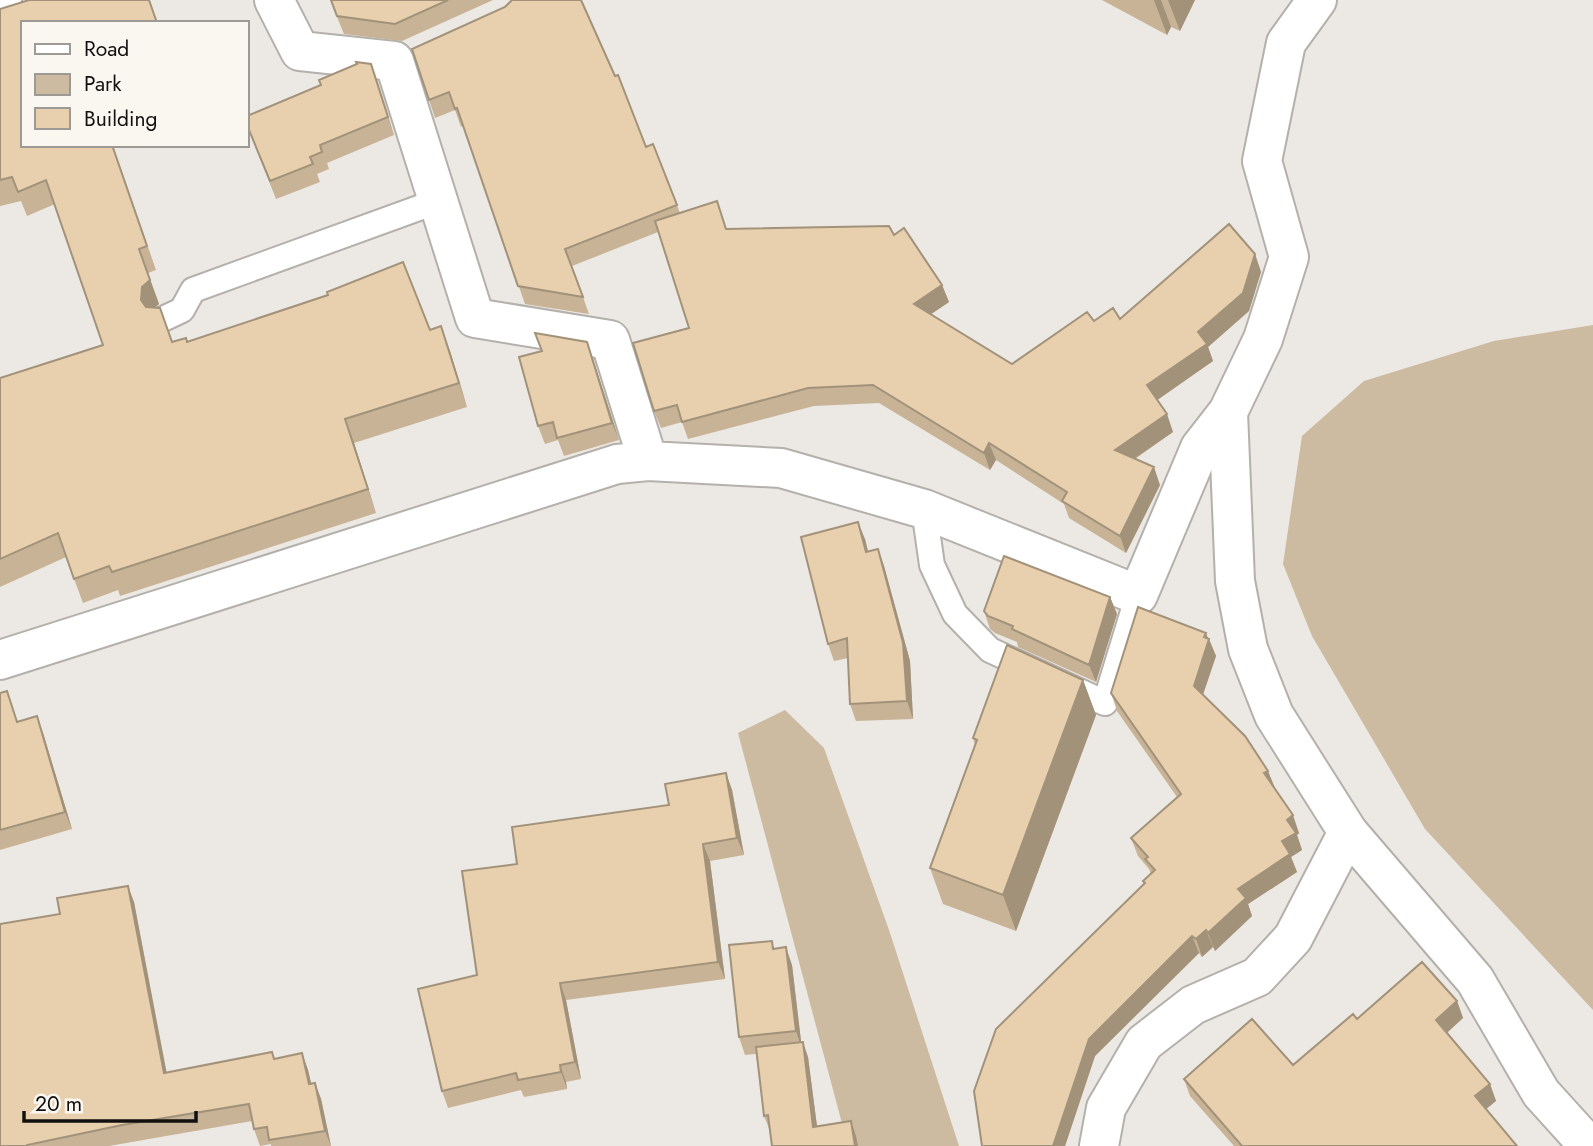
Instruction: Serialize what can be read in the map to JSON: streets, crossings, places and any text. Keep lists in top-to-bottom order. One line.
{"legend":["Road","Park","Building"],"scale_bar":"20 m"}
